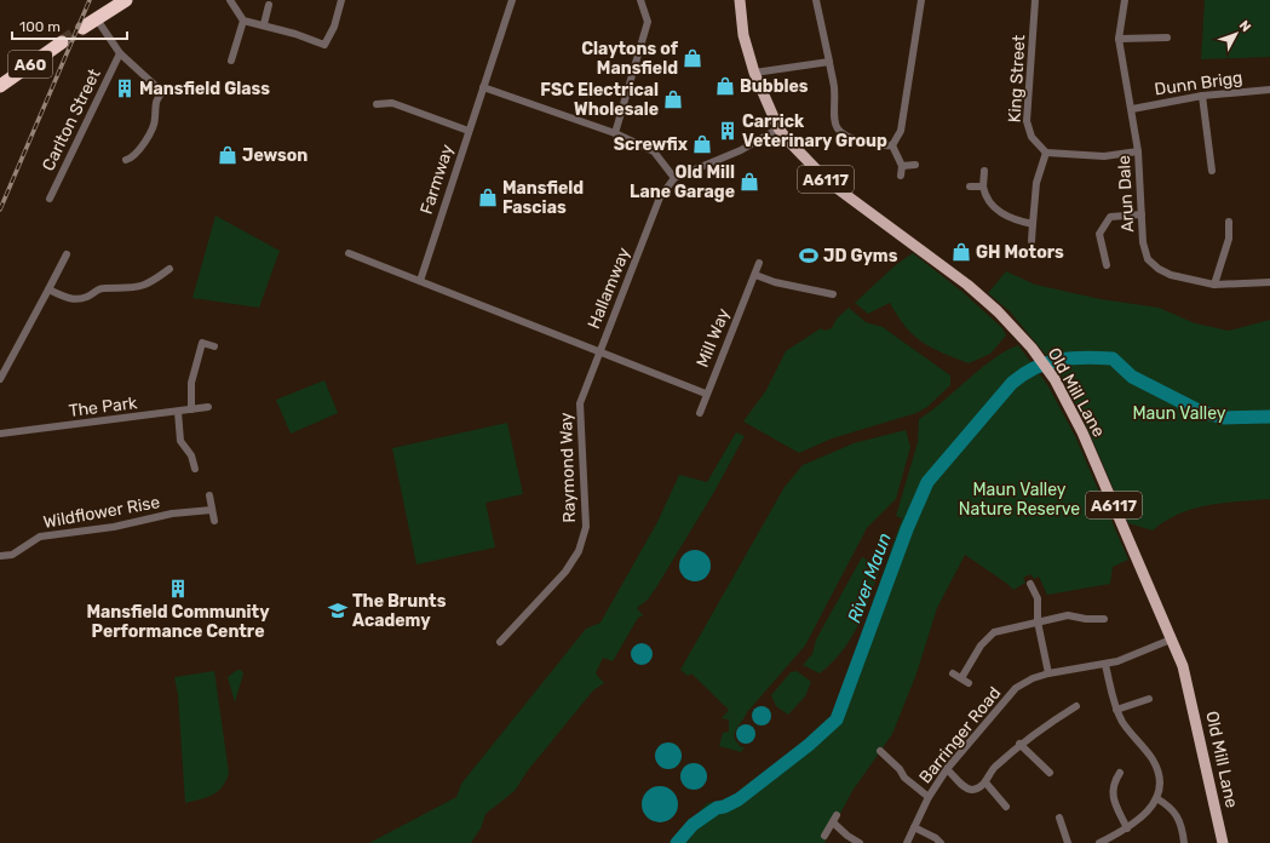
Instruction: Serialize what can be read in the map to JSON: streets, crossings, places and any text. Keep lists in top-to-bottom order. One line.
{"streets":{"highway":["A60"],"main road":["A6117","Old Mill Lane"],"street":["King Street","Dunn Brigg","Carlton Street","Farmway","Arun Dale","Hallamway","Mill Way","The Park","Raymond Way","Wildflower Rise","Barringer Road"]},"crossings":[["Dunn Brigg","Arun Dale"],["Farmway","Hallamway"],["Hallamway","Old Mill Lane"],["Hallamway","Raymond Way"],["Old Mill Lane","Barringer Road"]],"water":["River Maun"],"parks":["Maun Valley","Maun Valley Nature Reserve"],"places":{"shop":["Claytons of Mansfield","Bubbles","FSC Electrical Wholesale","Screwfix","Jewson","Old Mill Lane Garage","Mansfield Fascias","GH Motors"],"building":["Mansfield Glass","Carrick Veterinary Group","Mansfield Community Performance Centre"],"sports":["JD Gyms"],"school or university":["The Brunts Academy"]},"scale_bar":"100 m","north":"top right"}
